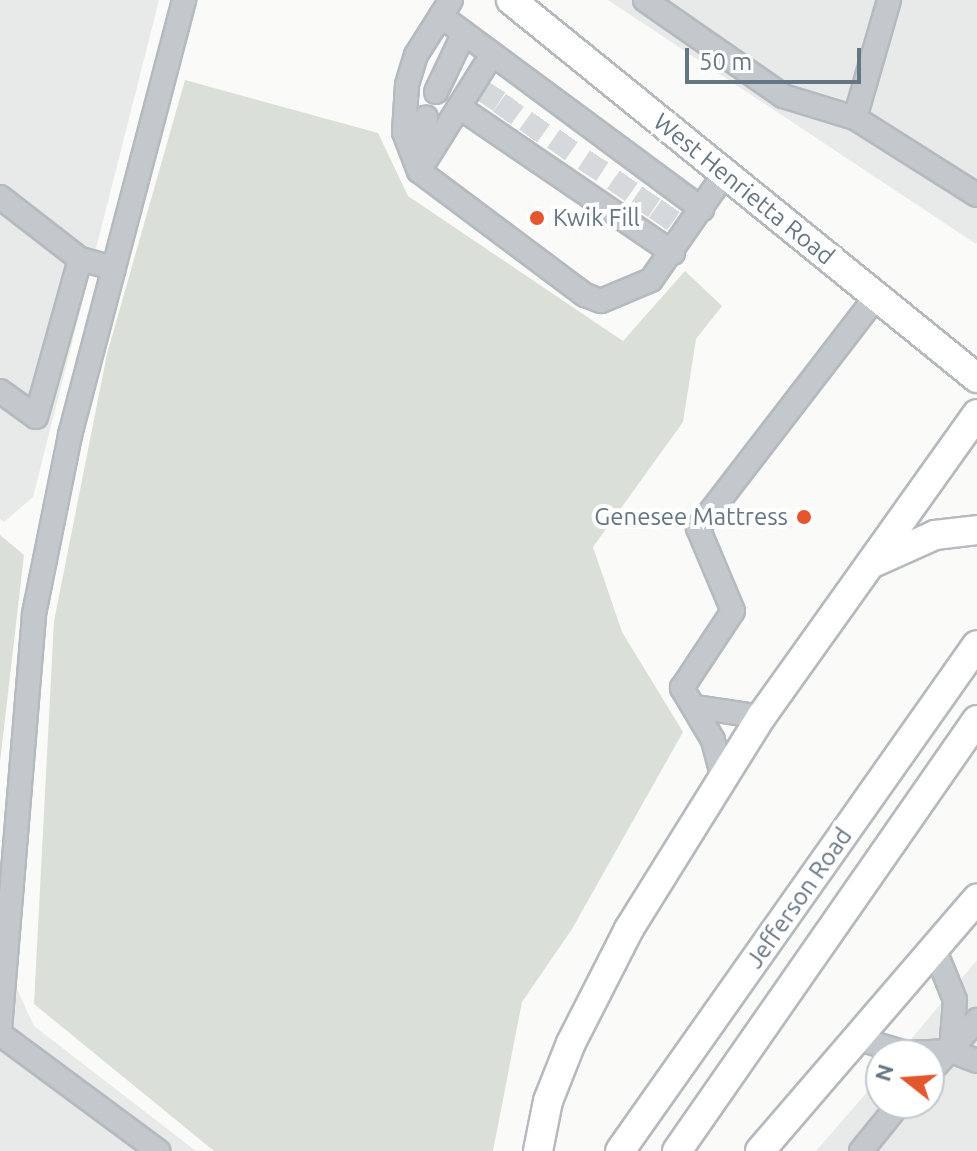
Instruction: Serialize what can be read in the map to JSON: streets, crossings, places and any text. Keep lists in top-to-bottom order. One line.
{"streets":{"main road":["West Henrietta Road","Jefferson Road"]},"places":["Kwik Fill","Genesee Mattress"],"scale_bar":"50 m","north":"left"}
